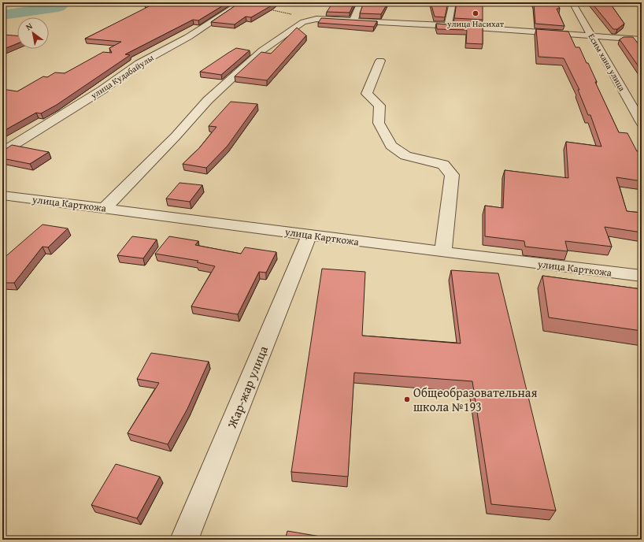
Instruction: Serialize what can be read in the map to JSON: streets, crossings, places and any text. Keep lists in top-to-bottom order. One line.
{"streets":{"street":["Есим хана улица","улица Кудабайулы","улица Карткожа","Жар-жар улица"]},"crossings":[["улица Карткожа","Жар-жар улица"]],"places":["улица Насихат","Общеобразовательная школа №193"],"north":"top left"}
